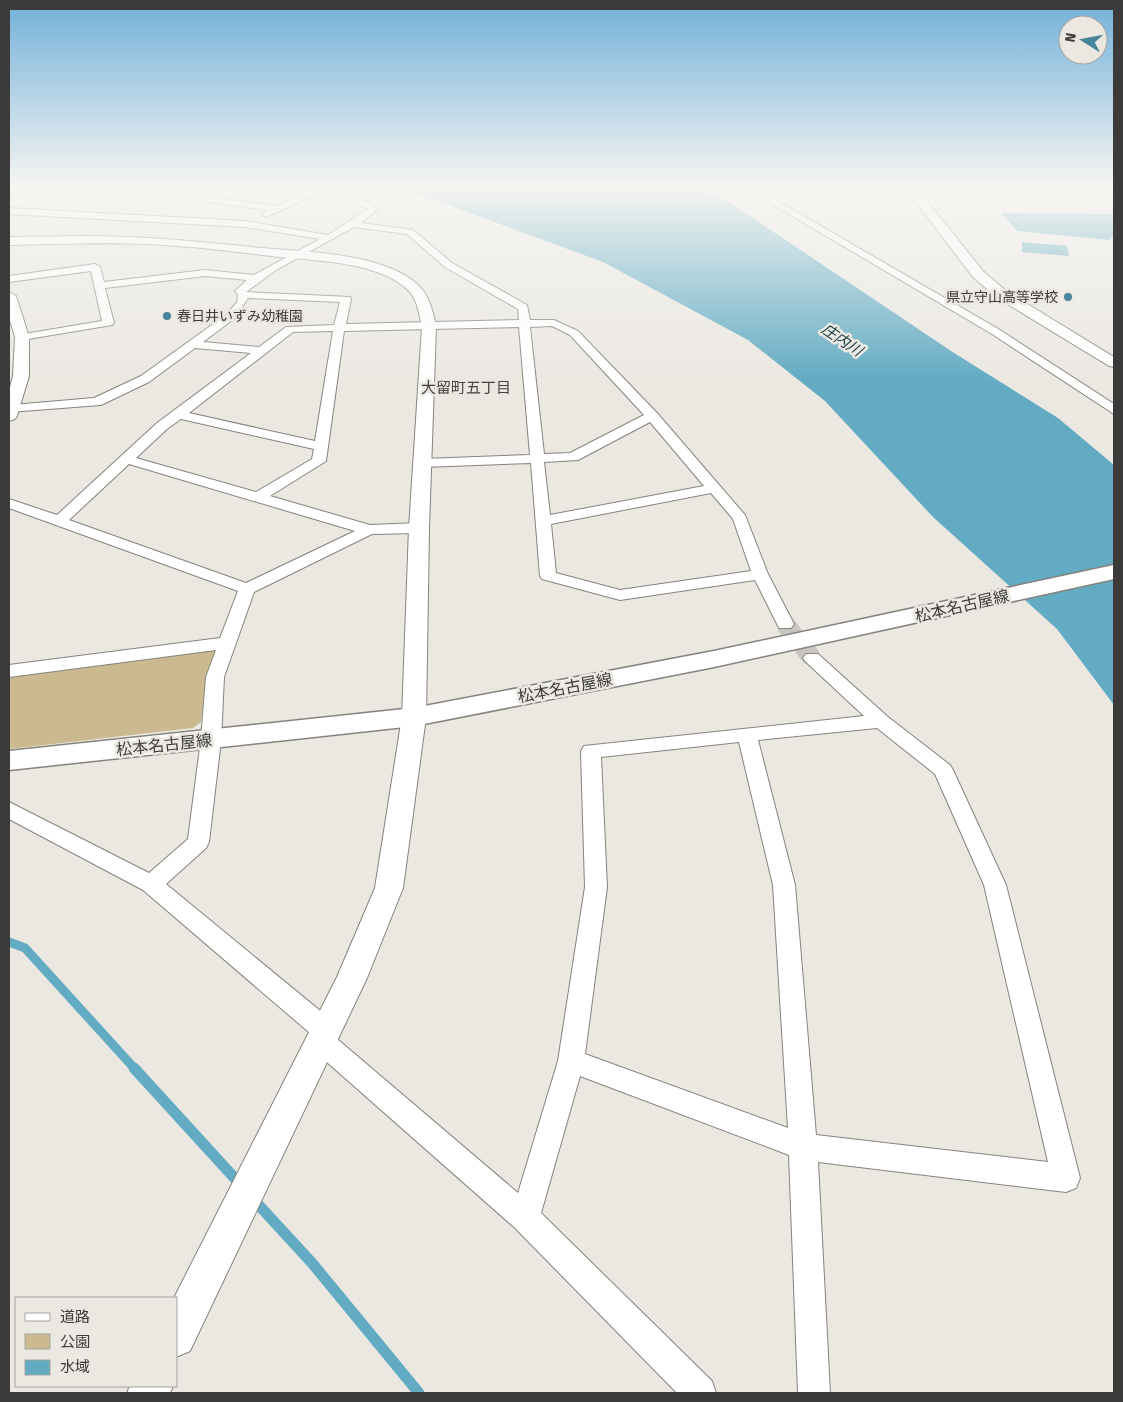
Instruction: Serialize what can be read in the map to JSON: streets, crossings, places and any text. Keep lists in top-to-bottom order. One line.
{"streets":{"main road":["松本名古屋線"]},"districts":["大留町五丁目"],"water":["庄内川"],"places":["県立守山高等学校","春日井いずみ幼稚園"],"legend":["道路","公園","水域"],"north":"left"}
